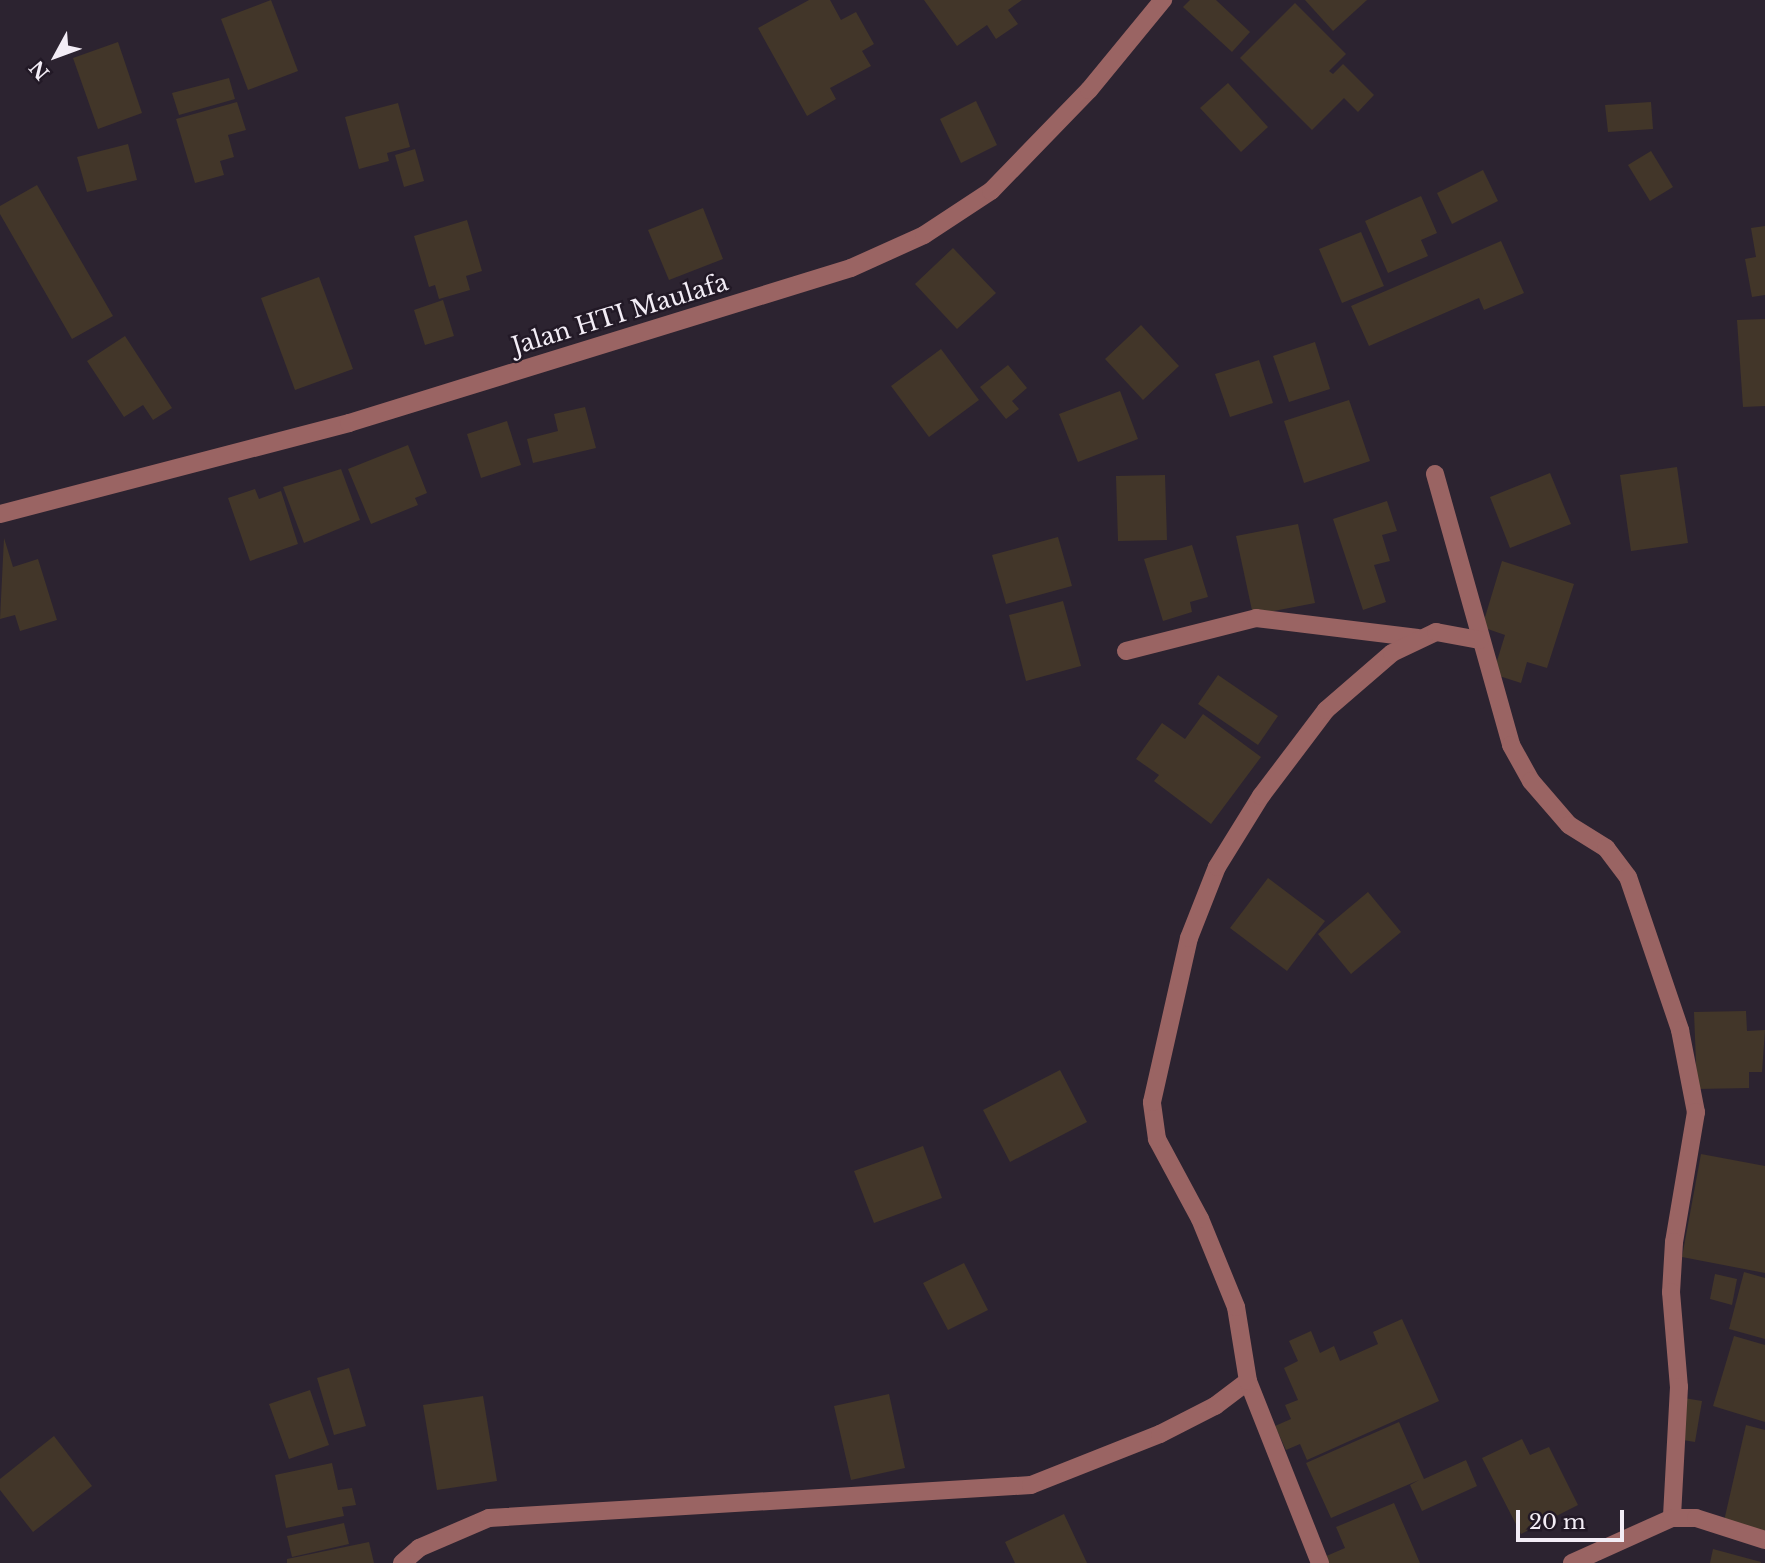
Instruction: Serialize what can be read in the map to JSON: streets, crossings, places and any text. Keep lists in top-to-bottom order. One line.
{"streets":{"street":["Jalan HTI Maulafa"]},"scale_bar":"20 m","north":"bottom left"}
